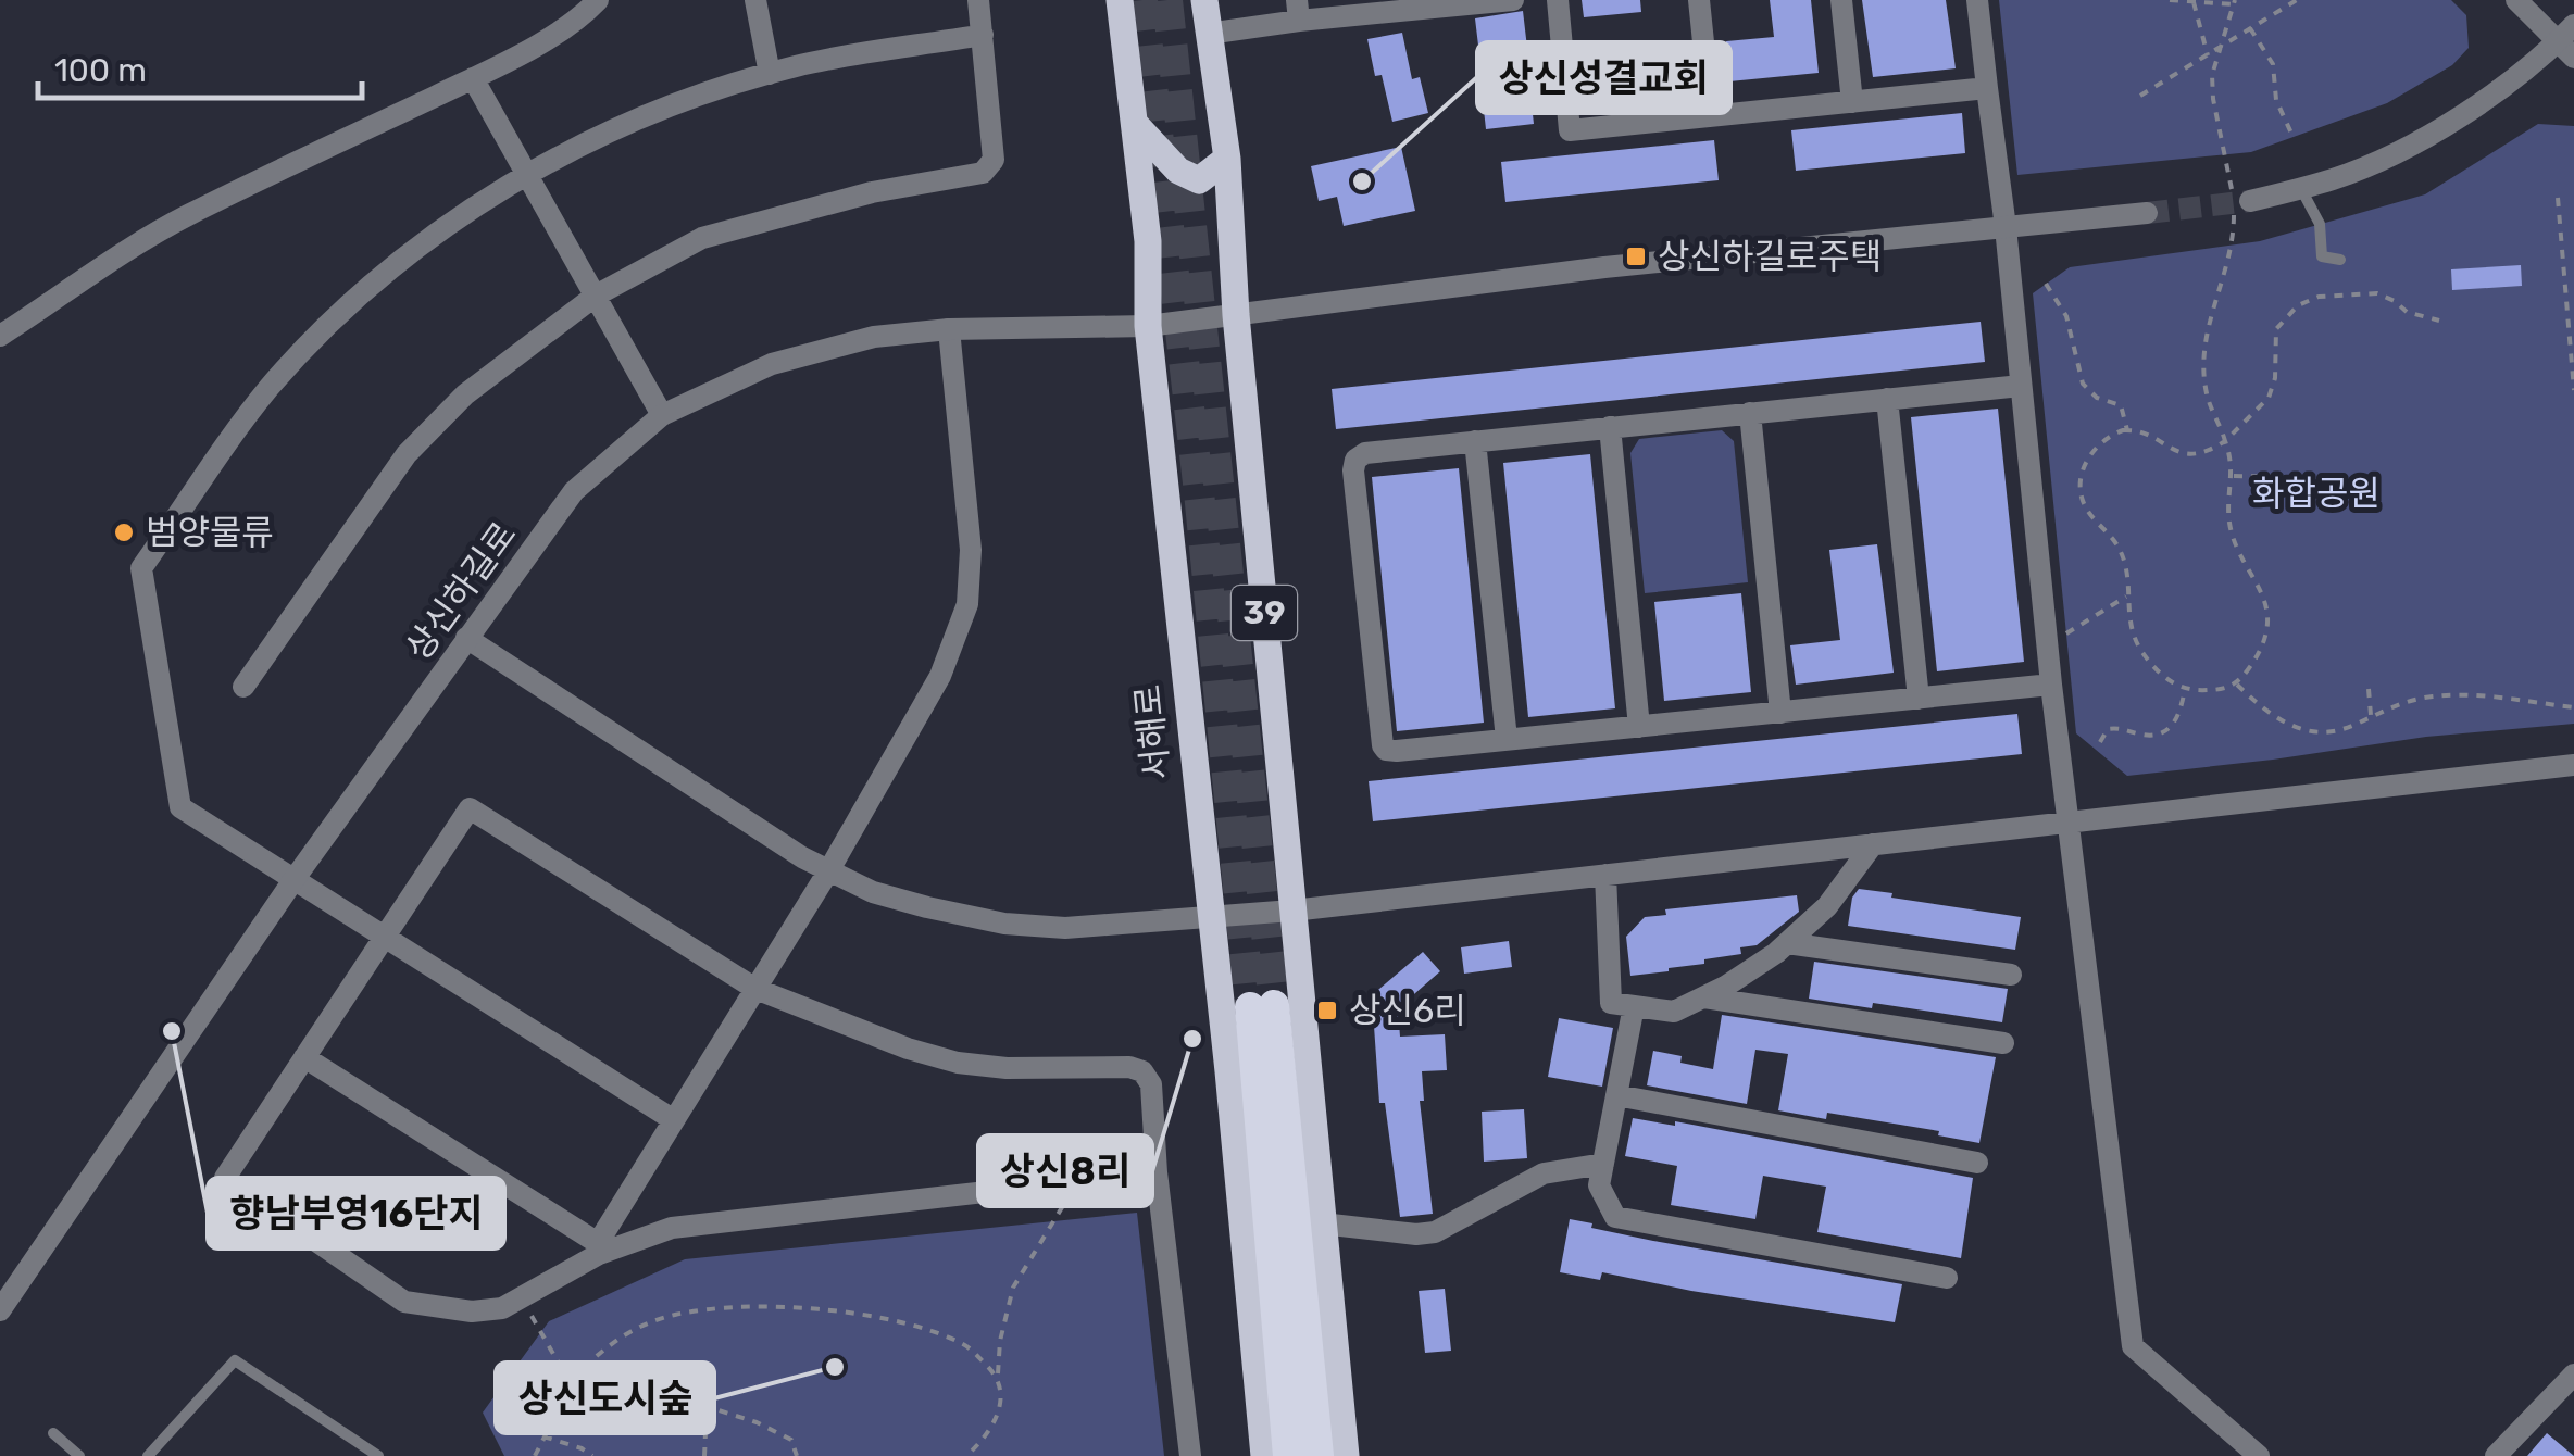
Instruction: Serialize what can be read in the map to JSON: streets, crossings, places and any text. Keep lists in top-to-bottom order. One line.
{"streets":{"highway":["39","서해로"],"street":["상신하길로"]},"crossings":[["상신하길로","서해로"]],"parks":["화합공원"],"places":{"other":["상신성결교회","범양물류","향남부영16단지","상신8리","상신도시숲"],"transit":["상신하길로주택","상신6리"]},"scale_bar":"100 m"}
